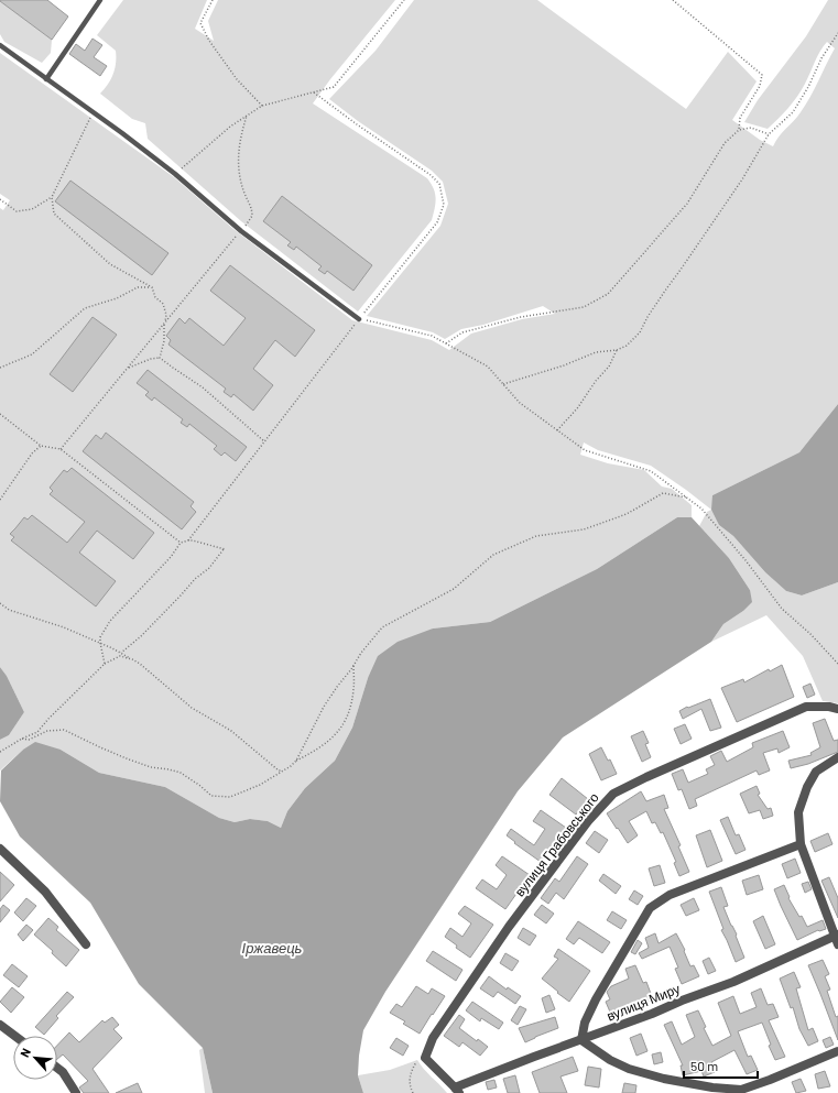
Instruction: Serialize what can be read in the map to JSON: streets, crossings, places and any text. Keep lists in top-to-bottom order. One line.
{"streets":{"street":["вулиця Грабовського","вулиця Миру"]},"water":["Іржавець"],"scale_bar":"50 m","north":"top left"}
